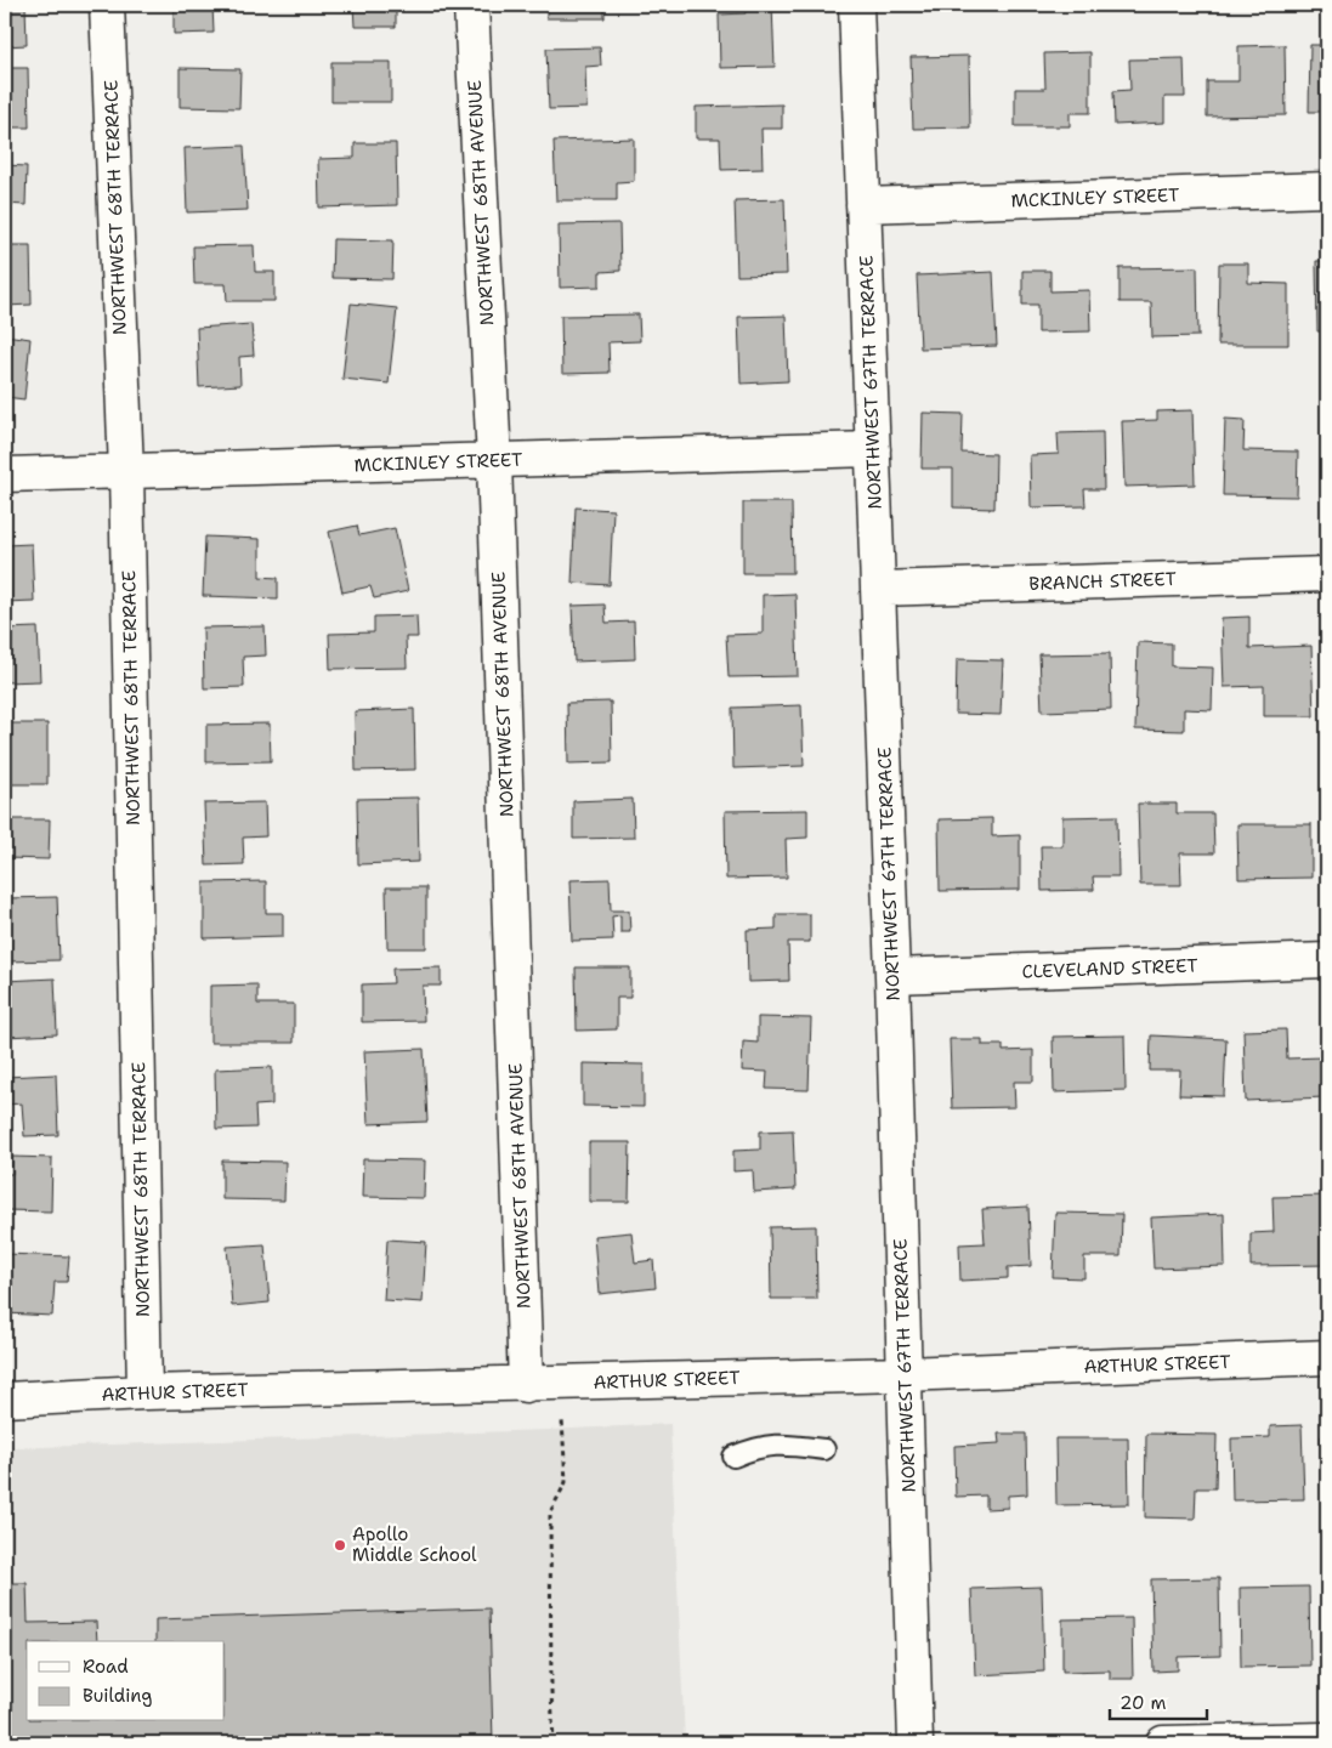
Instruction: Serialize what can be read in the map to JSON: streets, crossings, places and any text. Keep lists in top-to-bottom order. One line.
{"streets":{"street":["MCKINLEY STREET","NORTHWEST 68TH AVENUE","NORTHWEST 68TH TERRACE","NORTHWEST 67TH TERRACE","BRANCH STREET","CLEVELAND STREET","ARTHUR STREET"]},"crossings":[["MCKINLEY STREET","NORTHWEST 68TH AVENUE"],["MCKINLEY STREET","NORTHWEST 68TH TERRACE"],["MCKINLEY STREET","NORTHWEST 67TH TERRACE"],["NORTHWEST 68TH AVENUE","ARTHUR STREET"],["NORTHWEST 68TH TERRACE","ARTHUR STREET"],["NORTHWEST 67TH TERRACE","BRANCH STREET"],["NORTHWEST 67TH TERRACE","CLEVELAND STREET"],["NORTHWEST 67TH TERRACE","ARTHUR STREET"]],"places":["Apollo Middle School"],"legend":["Road","Building"],"scale_bar":"20 m"}
